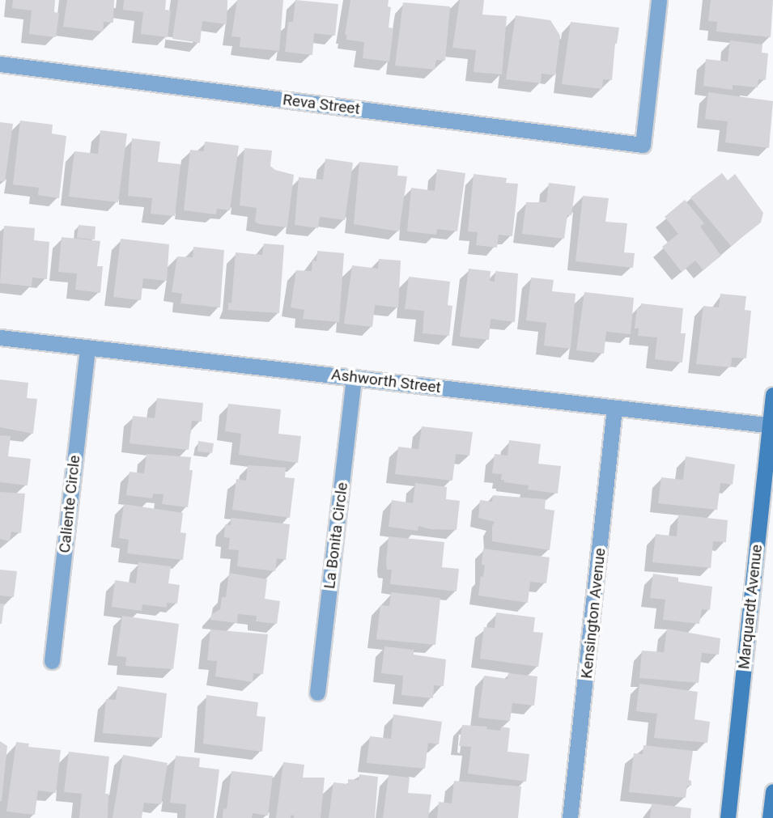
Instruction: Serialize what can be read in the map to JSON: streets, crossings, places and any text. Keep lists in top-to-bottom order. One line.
{"streets":{"main road":["Marquardt Avenue"],"street":["Reva Street","Ashworth Street","Caliente Circle","La Bonita Circle","Kensington Avenue"]},"crossings":[["Ashworth Street","Caliente Circle"],["Ashworth Street","La Bonita Circle"],["Ashworth Street","Marquardt Avenue"],["Ashworth Street","Kensington Avenue"]]}
